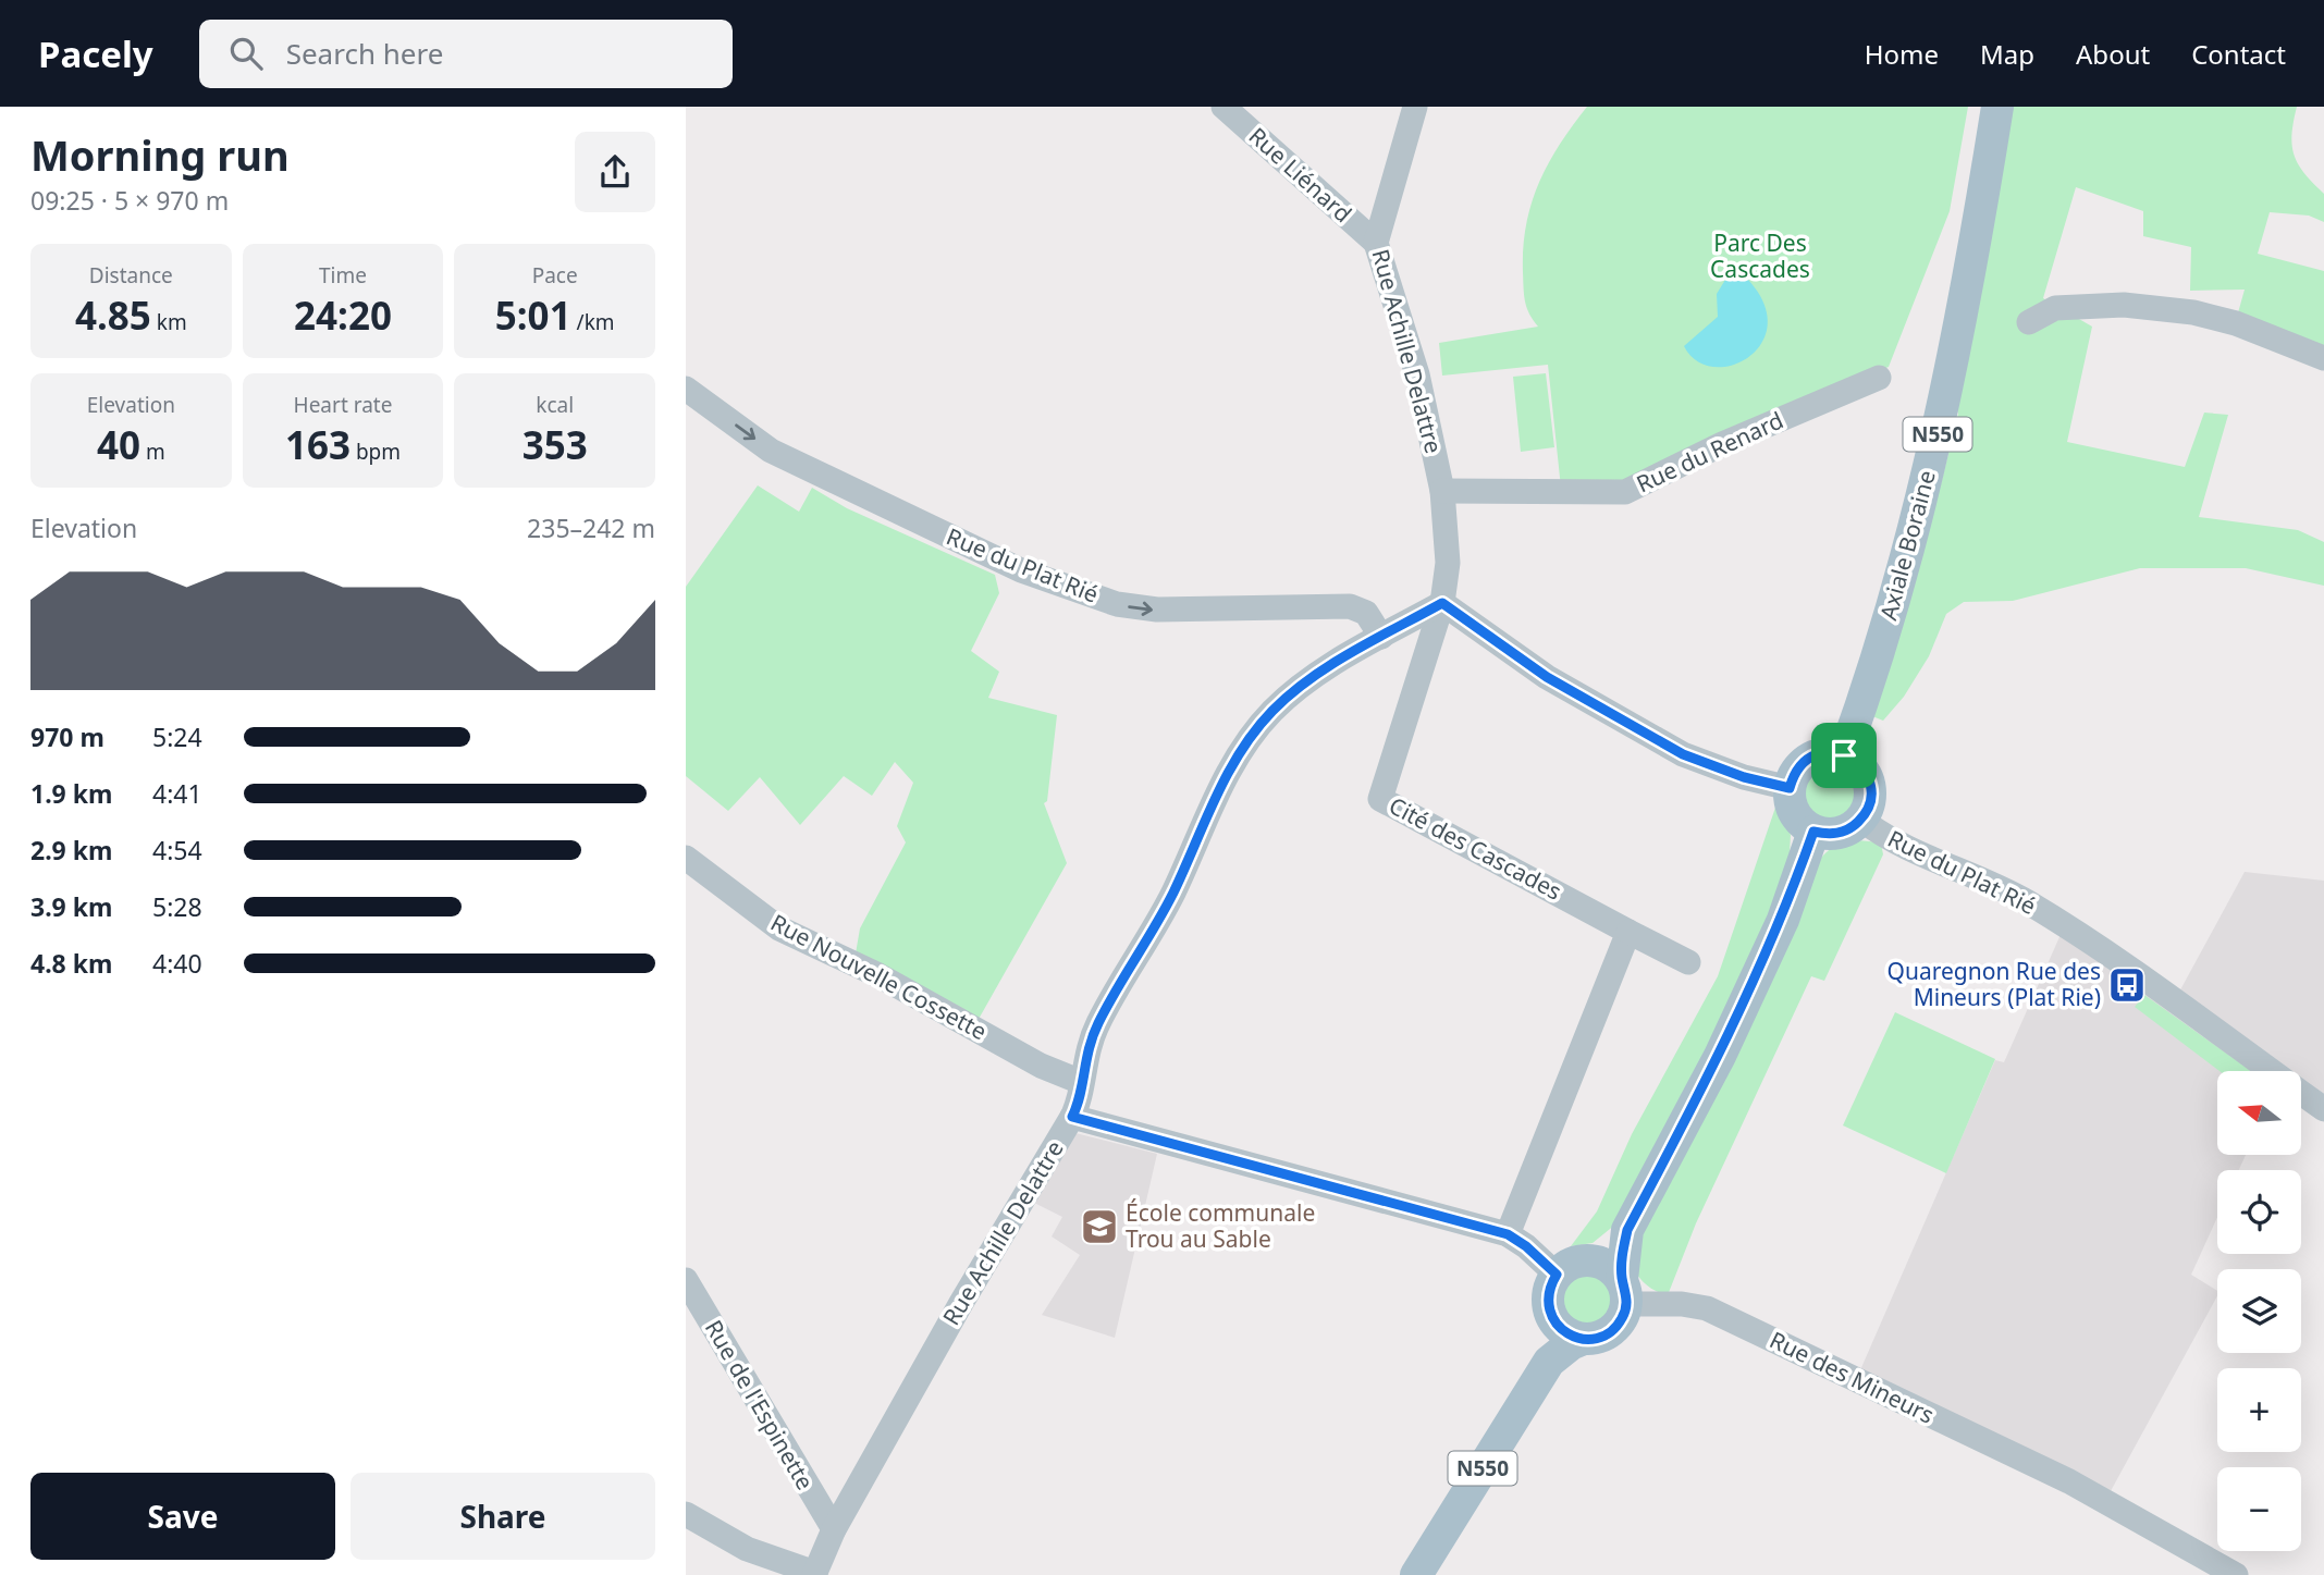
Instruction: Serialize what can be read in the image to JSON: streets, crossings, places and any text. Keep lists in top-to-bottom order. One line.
{"streets":{"main road":["N550","Axiale Boraine"],"street":["Rue Liénard","Rue Achille Delattre","Rue du Renard","Rue du Plat Rié","Cité des Cascades","Rue Nouvelle Cossette","Rue des Mineurs","Rue de l'Espinette"]},"crossings":[["Rue Liénard","Rue Achille Delattre"],["Rue Achille Delattre","Rue du Renard"],["Rue Achille Delattre","Rue du Plat Rié"],["Rue Achille Delattre","Cité des Cascades"],["Rue Achille Delattre","Rue Nouvelle Cossette"],["Rue Achille Delattre","Rue de l'Espinette"],["N550","Axiale Boraine"],["N550","Rue du Plat Rié"],["N550","Rue des Mineurs"],["Axiale Boraine","Rue du Plat Rié"]],"one_way":["Rue du Plat Rié"],"parks":["Parc Des Cascades"],"places":{"bus stop":["Quaregnon Rue des Mineurs (Plat Rie)"],"school or university":["École communale Trou au Sable"]},"north":"left","page":{"header":"Pacely","search":"Search here","nav":["Home","Map","About","Contact"],"heading":["Morning run","09:25 · 5 × 970 m"],"stats":[["Distance","4.85 km"],["Time","24:20"],["Pace","5:01 /km"],["Elevation","40 m"],["Heart rate","163 bpm"],["kcal","353"]],"chart":["Elevation","235–242 m"],"list":[{"name":"970 m","note":"5:24"},{"name":"1.9 km","note":"4:41"},{"name":"2.9 km","note":"4:54"},{"name":"3.9 km","note":"5:28"},{"name":"4.8 km","note":"4:40"}],"map_buttons":["+","−"],"buttons":["Save","Share"]}}
